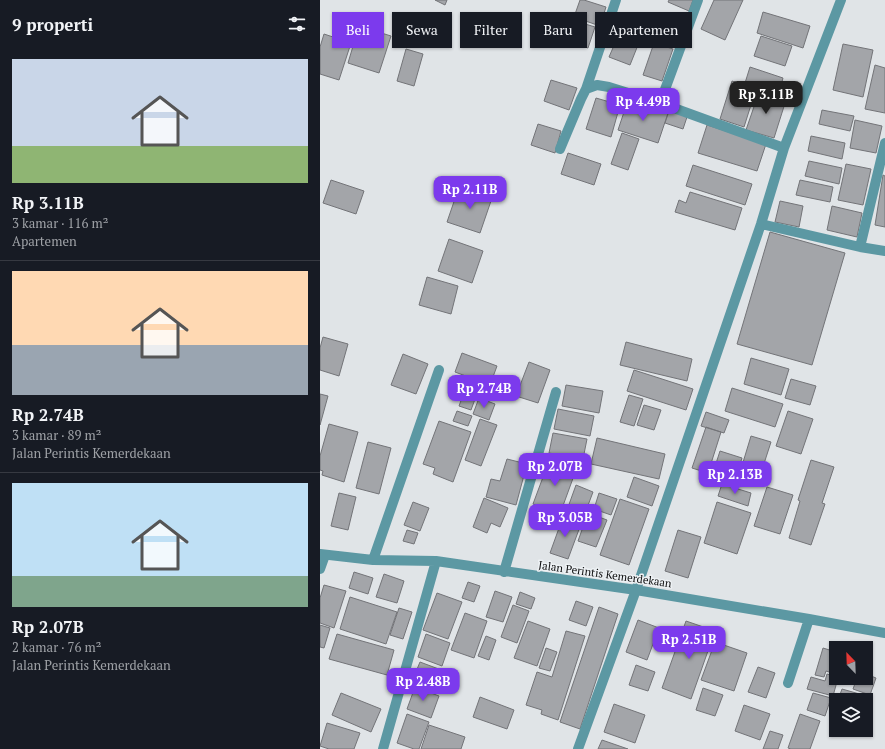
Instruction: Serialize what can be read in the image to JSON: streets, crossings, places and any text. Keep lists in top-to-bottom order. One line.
{"streets":{"street":["Jalan Perintis Kemerdekaan"]},"north":"top left","page":{"heading":"9 properti","chip":["Beli","Sewa","Filter","Baru","Apartemen"],"list":[{"name":"Rp 3.11B","note":"3 kamar · 116 m² · Apartemen"},{"name":"Rp 2.74B","note":"3 kamar · 89 m² · Jalan Perintis Kemerdekaan"},{"name":"Rp 2.07B","note":"2 kamar · 76 m² · Jalan Perintis Kemerdekaan"}],"price":["Rp 3.11B","Rp 4.49B","Rp 2.11B","Rp 2.74B","Rp 2.07B","Rp 2.13B","Rp 3.05B","Rp 2.51B","Rp 2.48B"]}}
